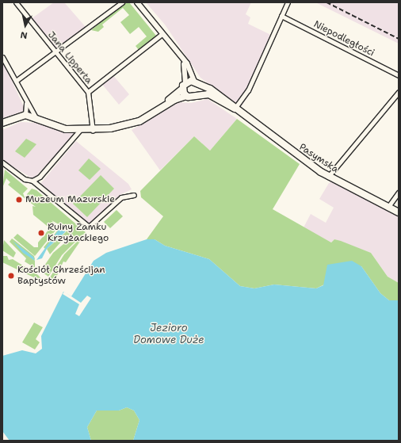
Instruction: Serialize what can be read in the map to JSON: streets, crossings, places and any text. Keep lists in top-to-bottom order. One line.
{"streets":{"main road":["Pasymska"],"street":["Niepodległości","Jana Lipperta"]},"water":["Jezioro Domowe Duże"],"places":["Muzeum Mazurskie","Ruiny Zamku Krzyżackiego","Kościół Chrześcijan Baptystów"],"north":"bottom"}
